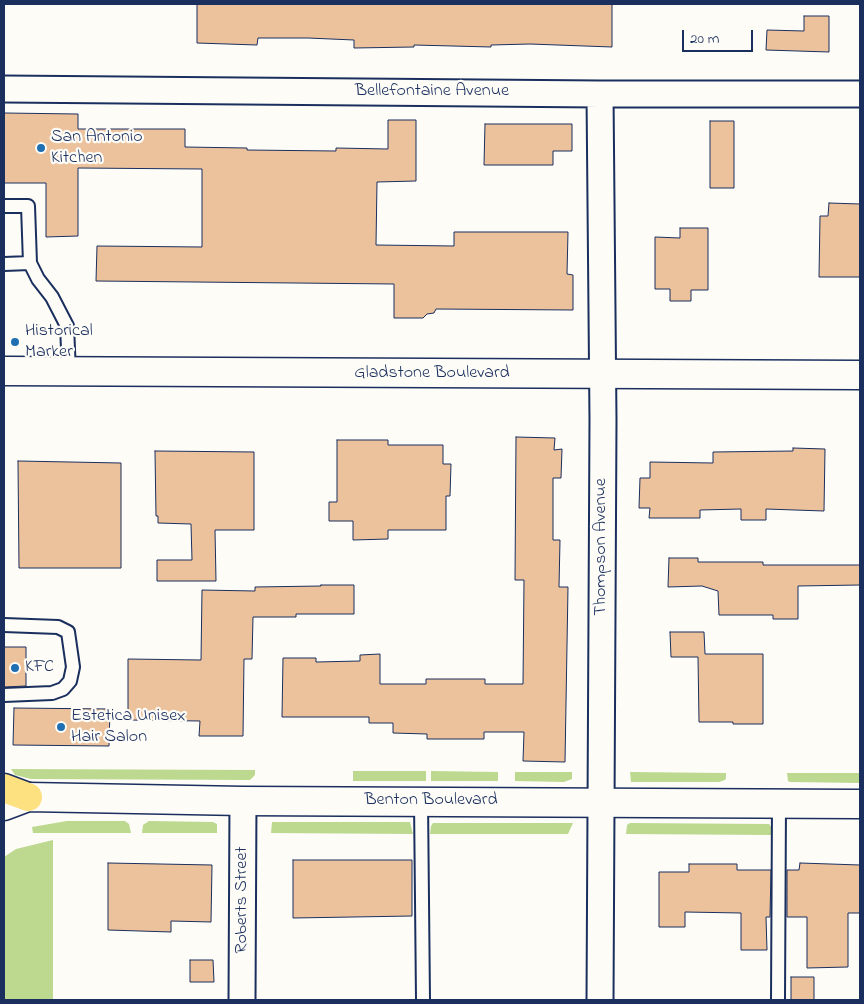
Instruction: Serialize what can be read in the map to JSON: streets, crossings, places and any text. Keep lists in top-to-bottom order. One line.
{"streets":{"street":["Bellefontaine Avenue","Gladstone Boulevard","Thompson Avenue","Benton Boulevard","Roberts Street"]},"crossings":[["Bellefontaine Avenue","Thompson Avenue"],["Gladstone Boulevard","Thompson Avenue"],["Thompson Avenue","Benton Boulevard"],["Benton Boulevard","Roberts Street"]],"places":["San Antonio Kitchen","Historical Marker","KFC","Estetica Unisex Hair Salon"],"scale_bar":"20 m"}
